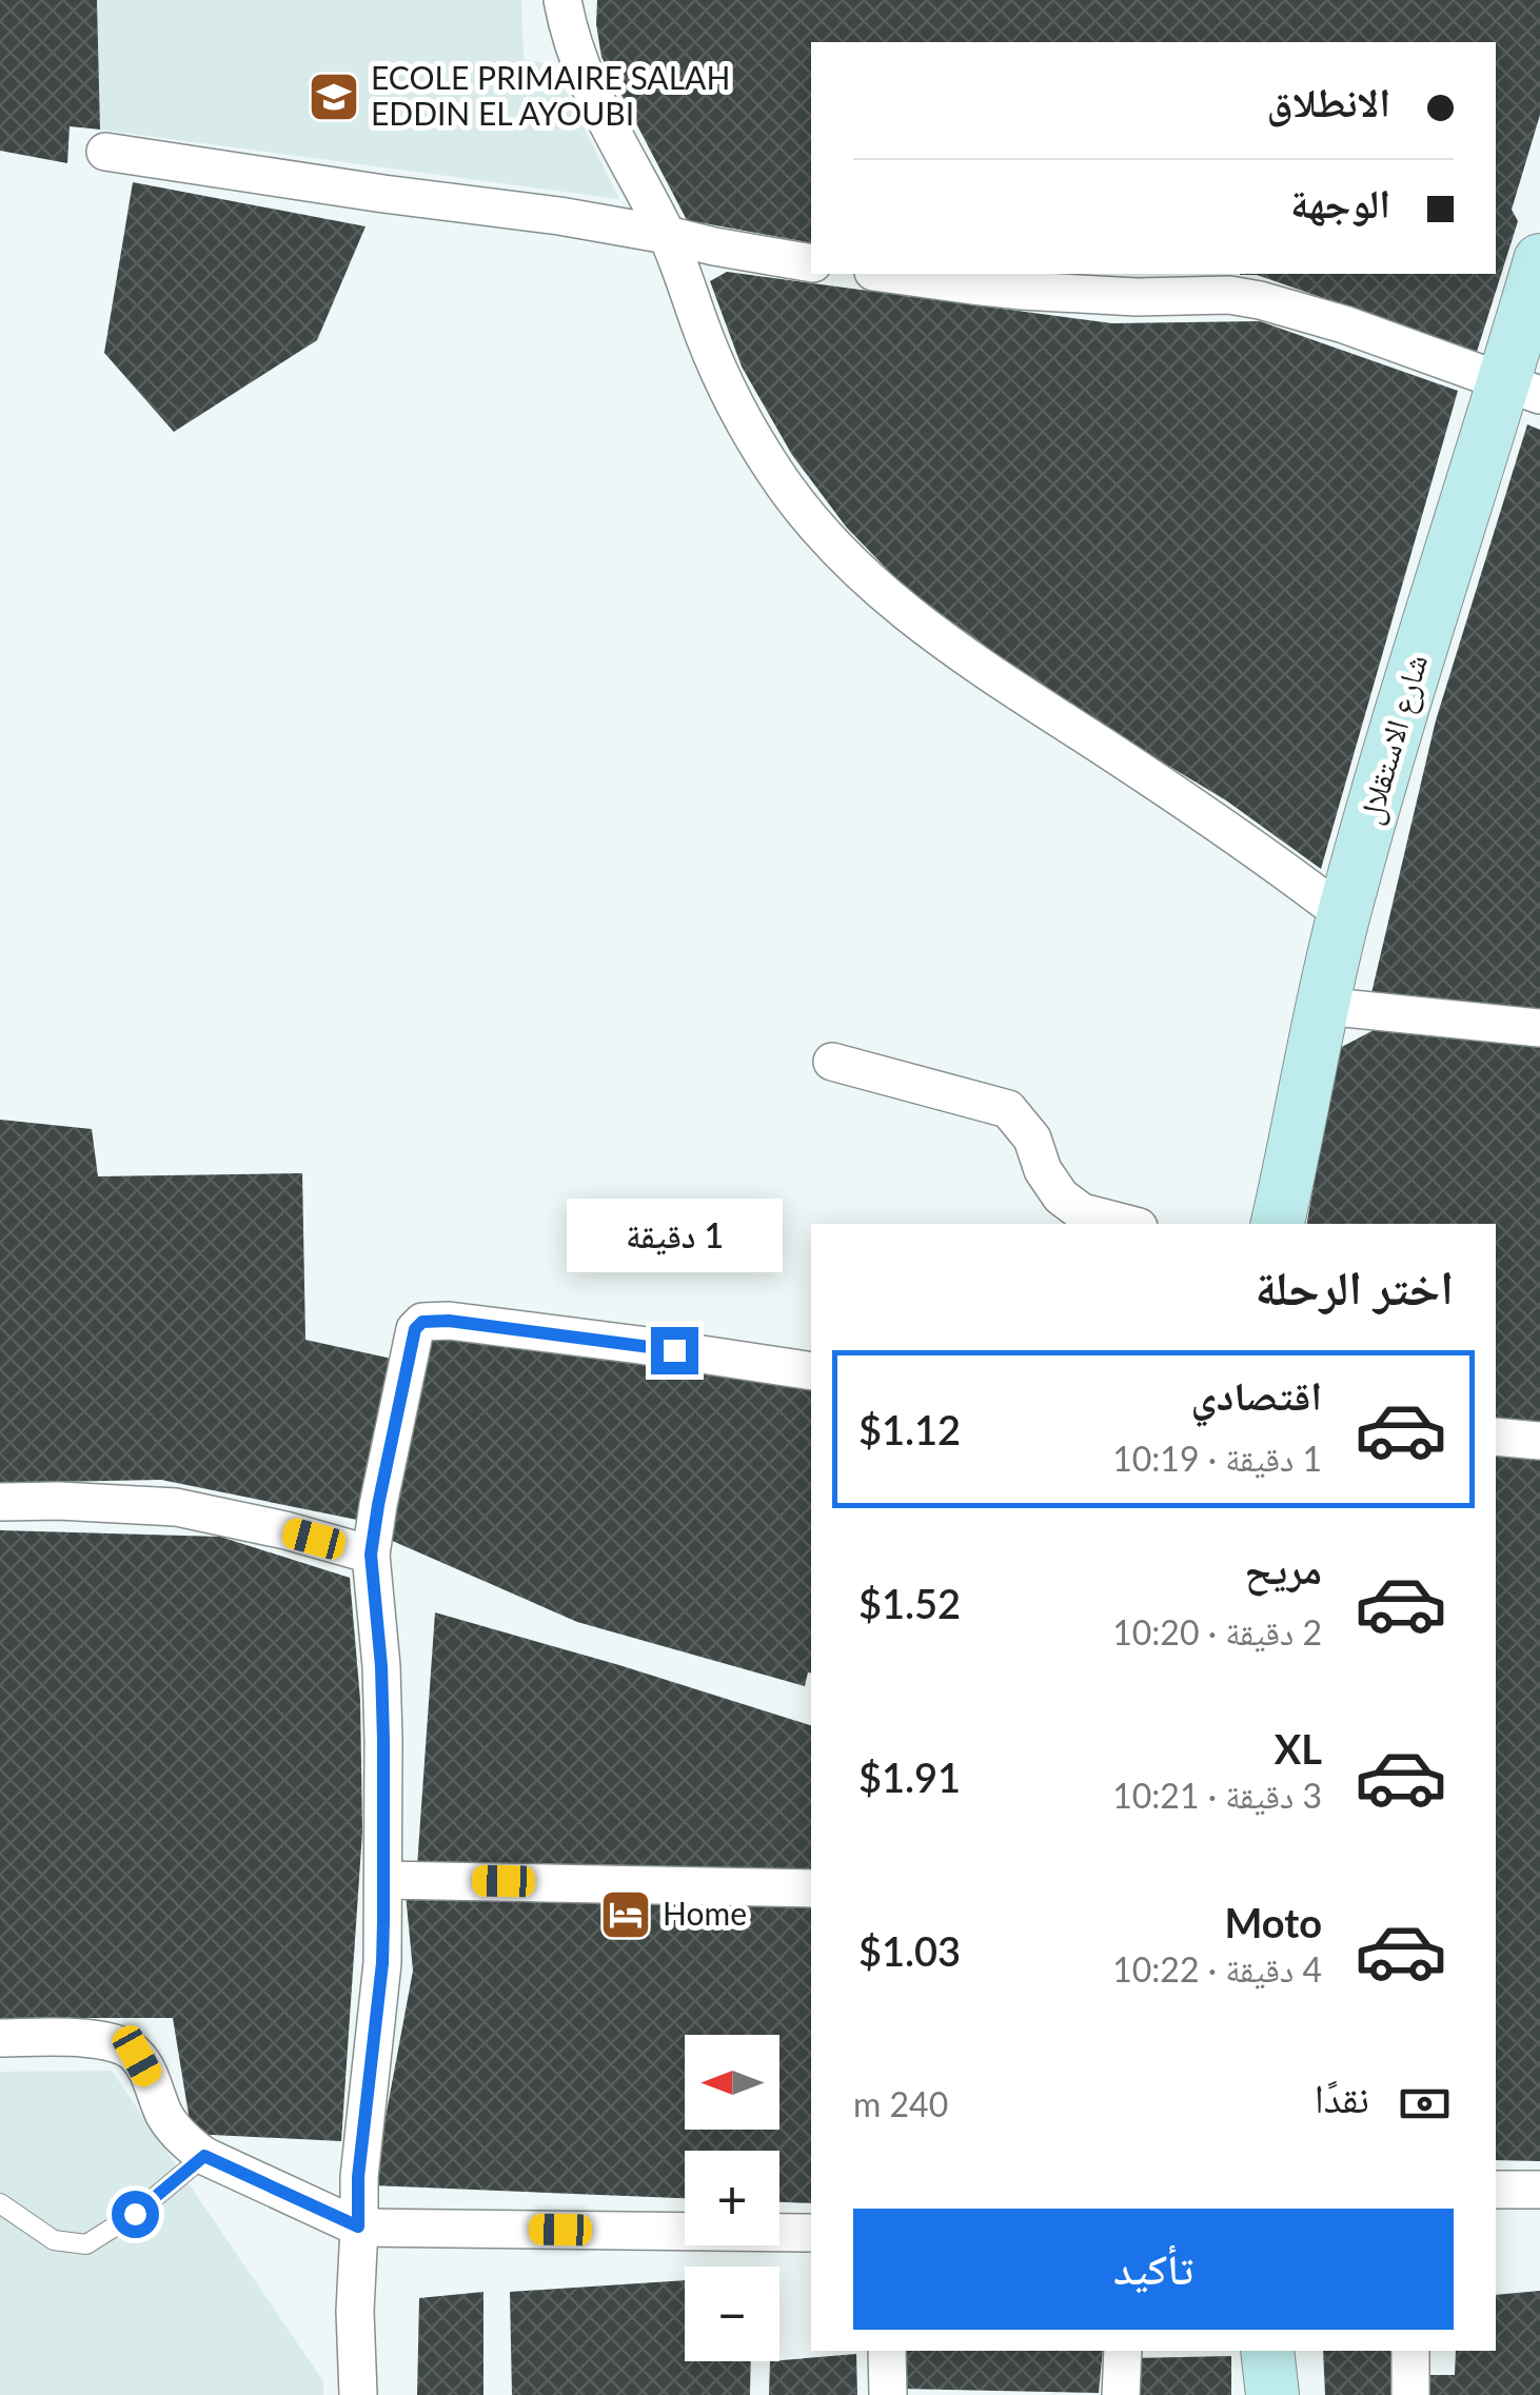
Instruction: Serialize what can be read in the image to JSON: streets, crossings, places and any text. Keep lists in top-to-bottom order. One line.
{"streets":{"street":["شارع الاستقلال"]},"places":{"school or university":["ECOLE PRIMAIRE SALAH EDDIN EL AYOUBI"],"hotel":["Home"]},"north":"left","page":{"banner":["الانطلاق","الوجهة"],"bubble":"1 دقيقة","heading":"اختر الرحلة","list":[{"name":"اقتصادي","note":"1 دقيقة · 10:19","value":"$1.12"},{"name":"مريح","note":"2 دقيقة · 10:20","value":"$1.52"},{"name":"XL","note":"3 دقيقة · 10:21","value":"$1.91"},{"name":"Moto","note":"4 دقيقة · 10:22","value":"$1.03"}],"map_buttons":["+","−"],"pay":["نقدًا","240 m"],"buttons":"تأكيد"}}
